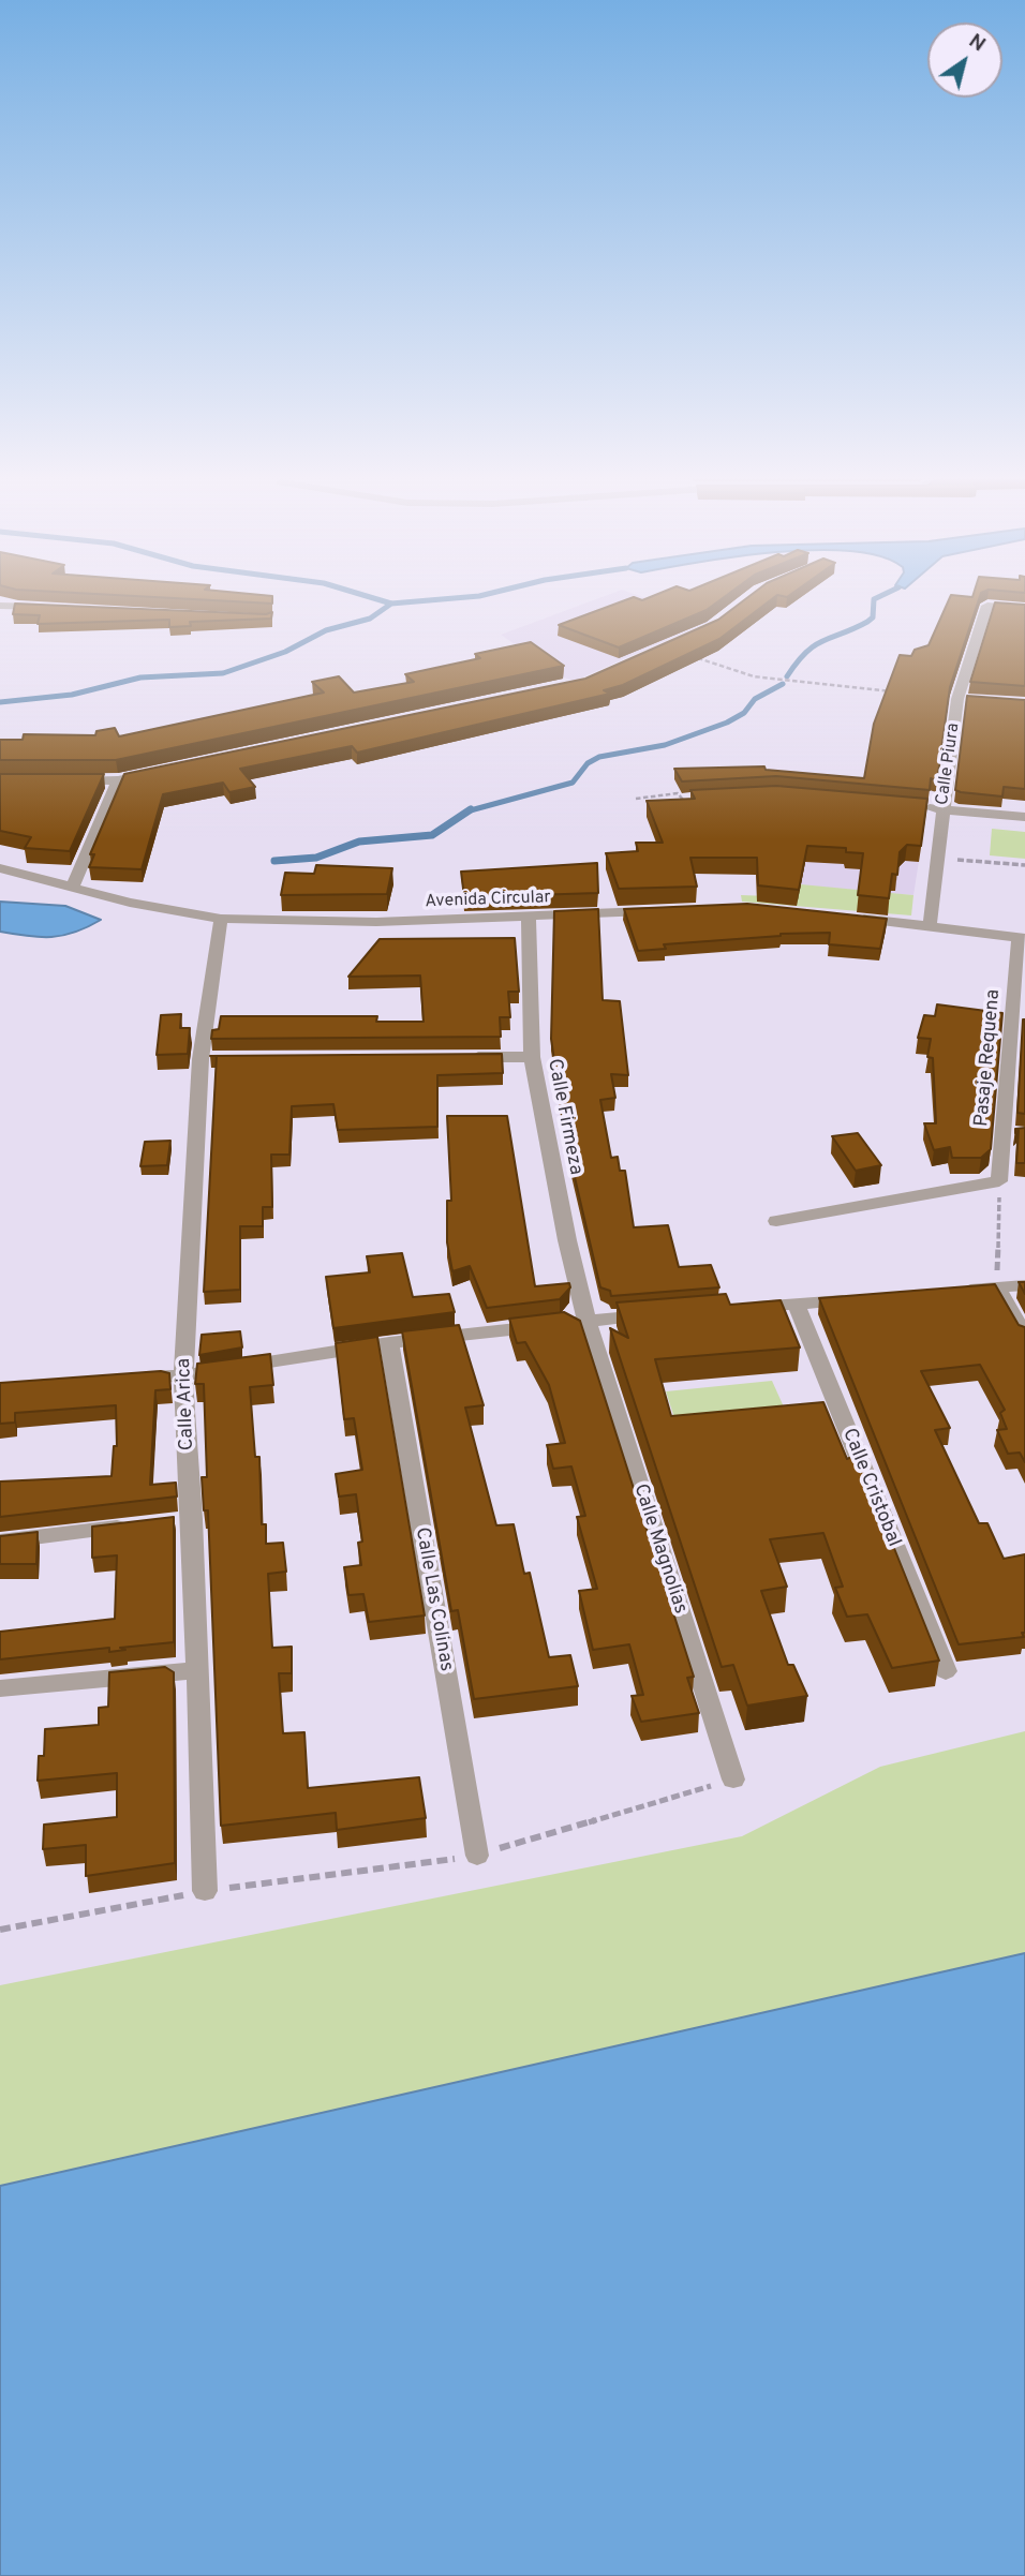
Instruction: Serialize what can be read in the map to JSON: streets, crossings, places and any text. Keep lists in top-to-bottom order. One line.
{"streets":{"street":["Calle Piura","Avenida Circular","Pasaje Requena","Calle Firmeza","Calle Arica","Calle Cristobal","Calle Magnolias","Calle Las Colinas"]},"crossings":[["Avenida Circular","Calle Firmeza"],["Avenida Circular","Calle Arica"],["Calle Firmeza","Calle Magnolias"]],"north":"top right"}
